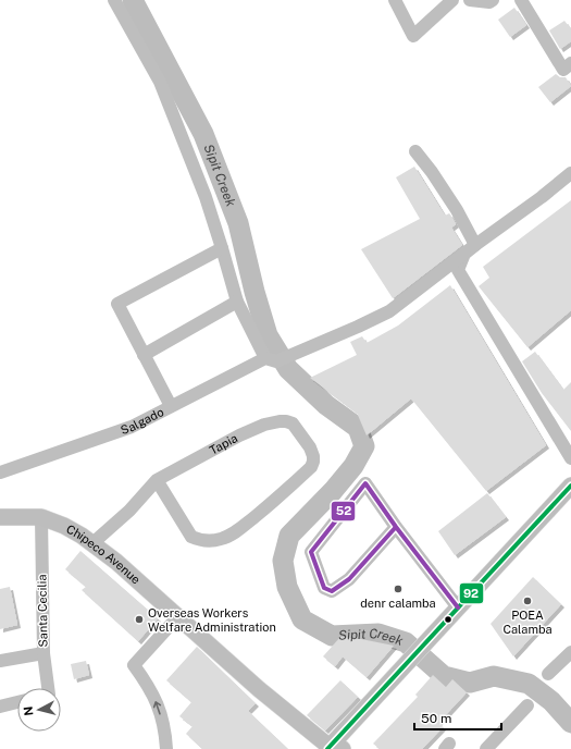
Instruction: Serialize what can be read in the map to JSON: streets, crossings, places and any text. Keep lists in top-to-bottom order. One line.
{"streets":{"main road":["Chipeco Avenue"],"street":["Salgado","Tapia","Santa Cecilia"]},"crossings":[["Tapia","Chipeco Avenue"],["Chipeco Avenue","Santa Cecilia"]],"water":["Sipit Creek"],"places":["denr calamba","POEA Calamba","Overseas Workers Welfare Administration"],"lines":["transit line 52","transit line 92"],"scale_bar":"50 m","north":"left"}
